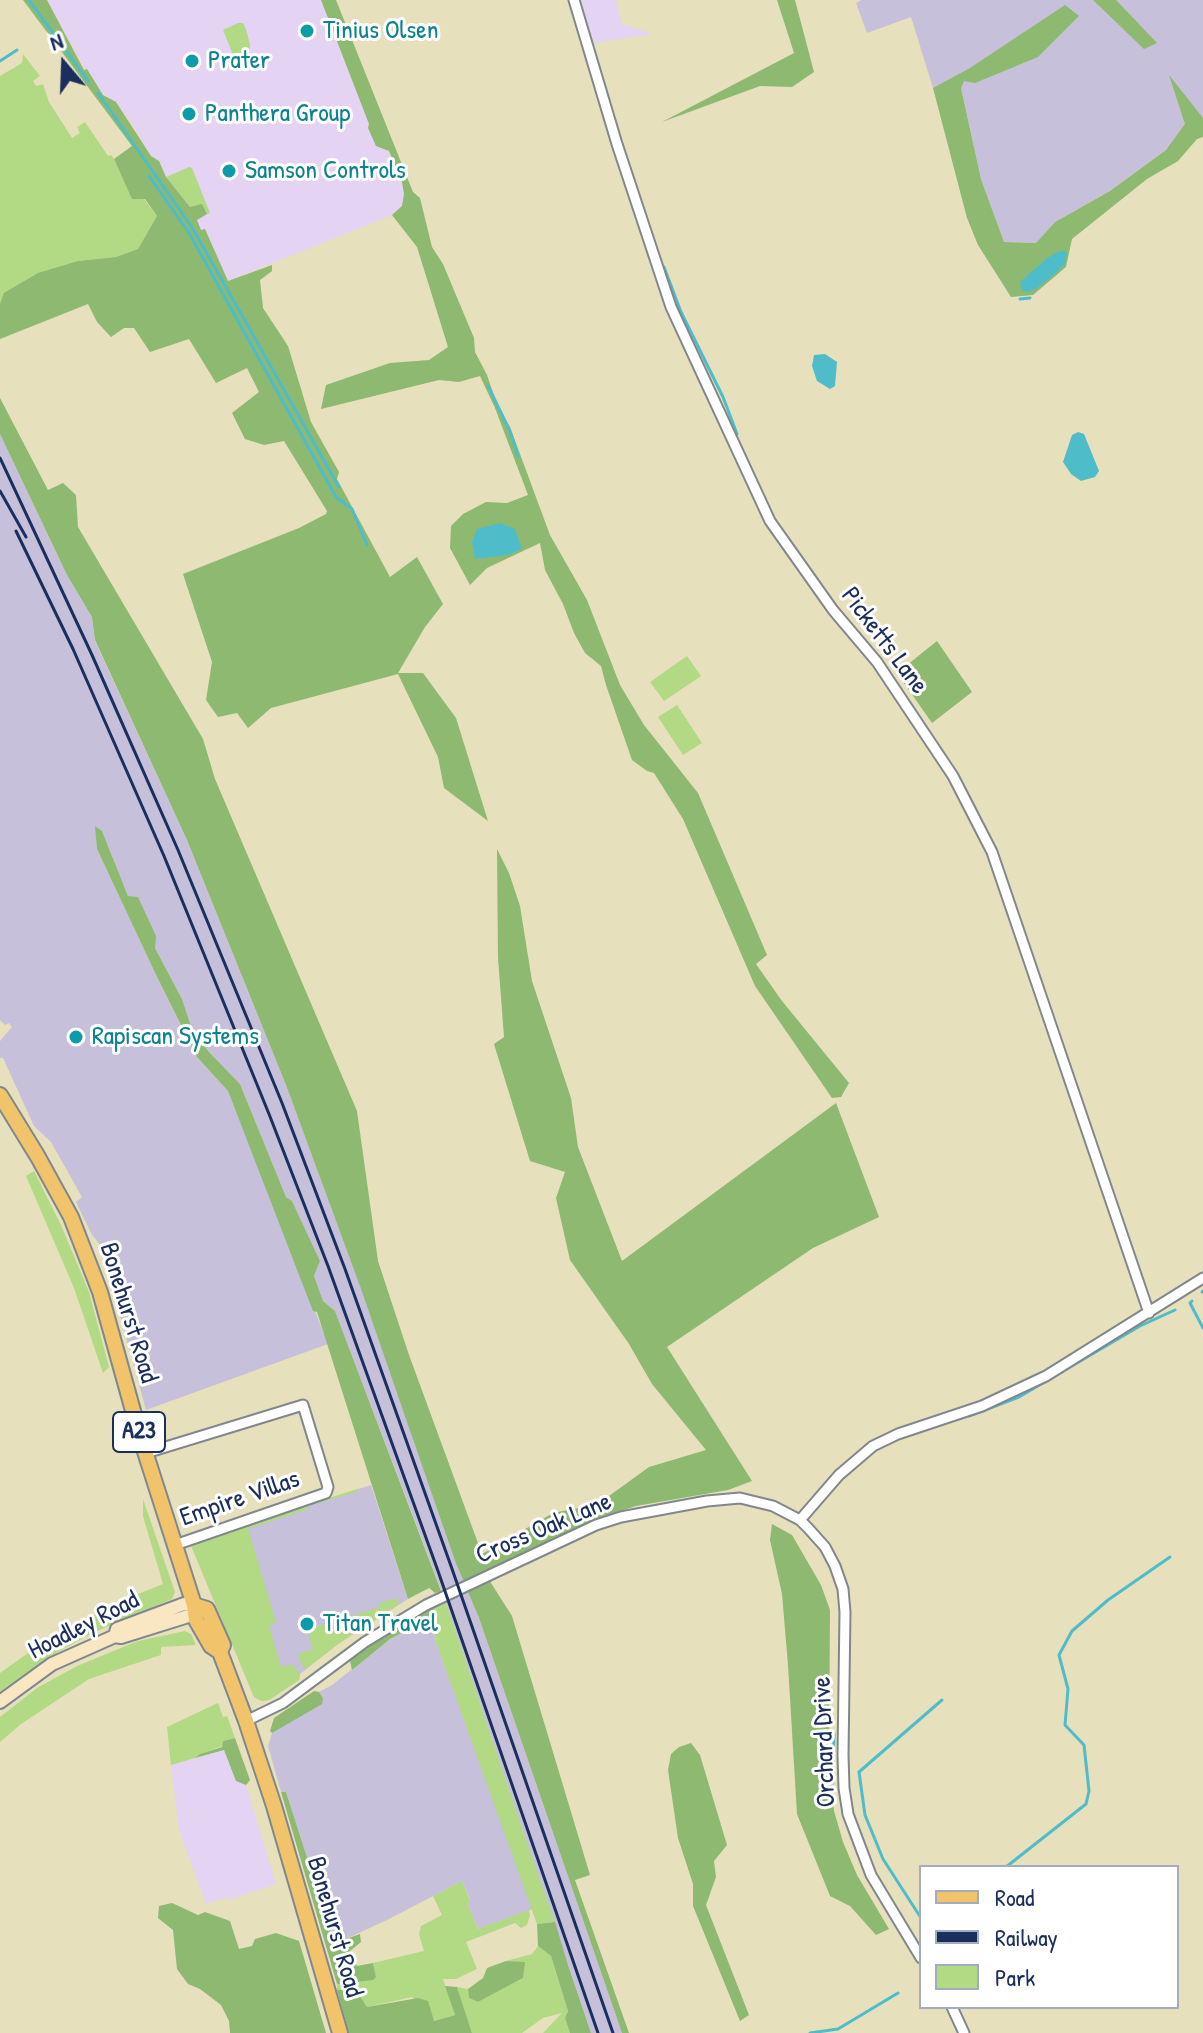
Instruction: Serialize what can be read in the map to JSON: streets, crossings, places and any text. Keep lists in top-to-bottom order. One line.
{"streets":{"main road":["Bonehurst Road","A23"],"street":["Picketts Lane","Empire Villas","Cross Oak Lane","Hoadley Road","Orchard Drive"]},"crossings":[["Bonehurst Road","Empire Villas"],["Bonehurst Road","Cross Oak Lane"],["Bonehurst Road","Hoadley Road"],["Cross Oak Lane","Orchard Drive"]],"places":["Tinius Olsen","Prater","Panthera Group","Samson Controls","Rapiscan Systems","Titan Travel"],"legend":["Road","Railway","Park"],"north":"top"}
